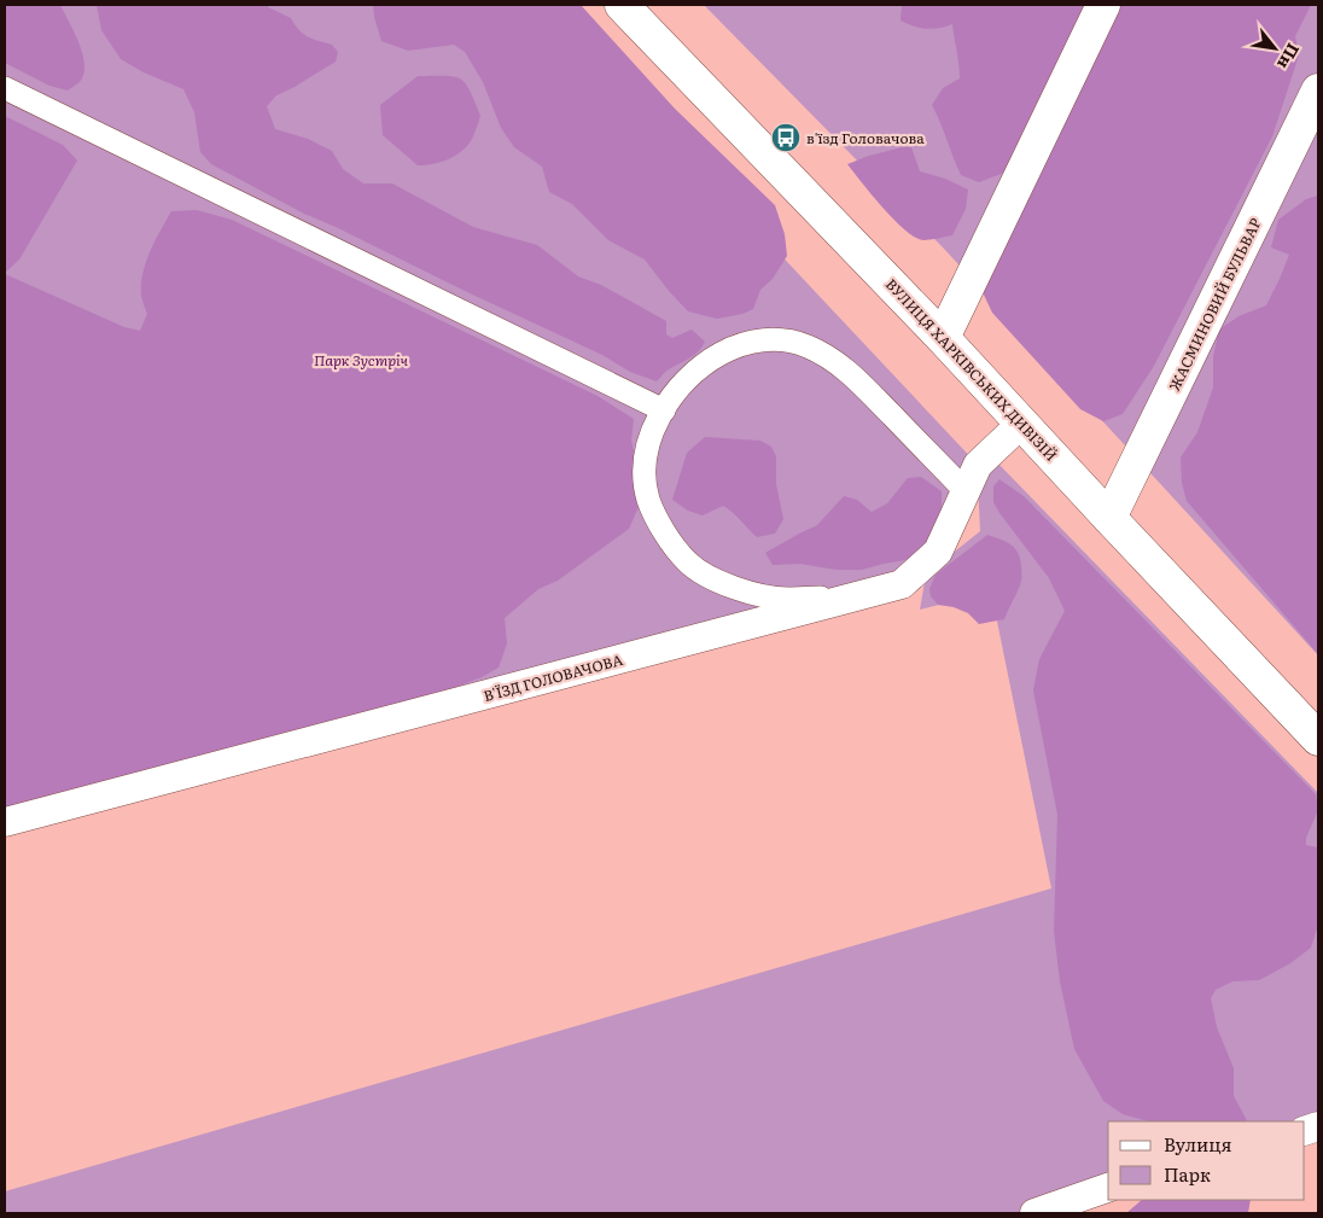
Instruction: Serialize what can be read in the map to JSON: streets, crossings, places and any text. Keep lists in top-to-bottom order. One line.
{"streets":{"street":["ЖАСМИНОВИЙ БУЛЬВАР","ВУЛИЦЯ ХАРКІВСЬКИХ ДИВІЗІЙ","В'ЇЗД ГОЛОВАЧОВА"]},"crossings":[["ЖАСМИНОВИЙ БУЛЬВАР","ВУЛИЦЯ ХАРКІВСЬКИХ ДИВІЗІЙ"],["ВУЛИЦЯ ХАРКІВСЬКИХ ДИВІЗІЙ","В'ЇЗД ГОЛОВАЧОВА"]],"parks":["Парк Зустріч"],"places":{"bus stop":["в'їзд Головачова"]},"legend":["Вулиця","Парк"],"north":"bottom right"}
